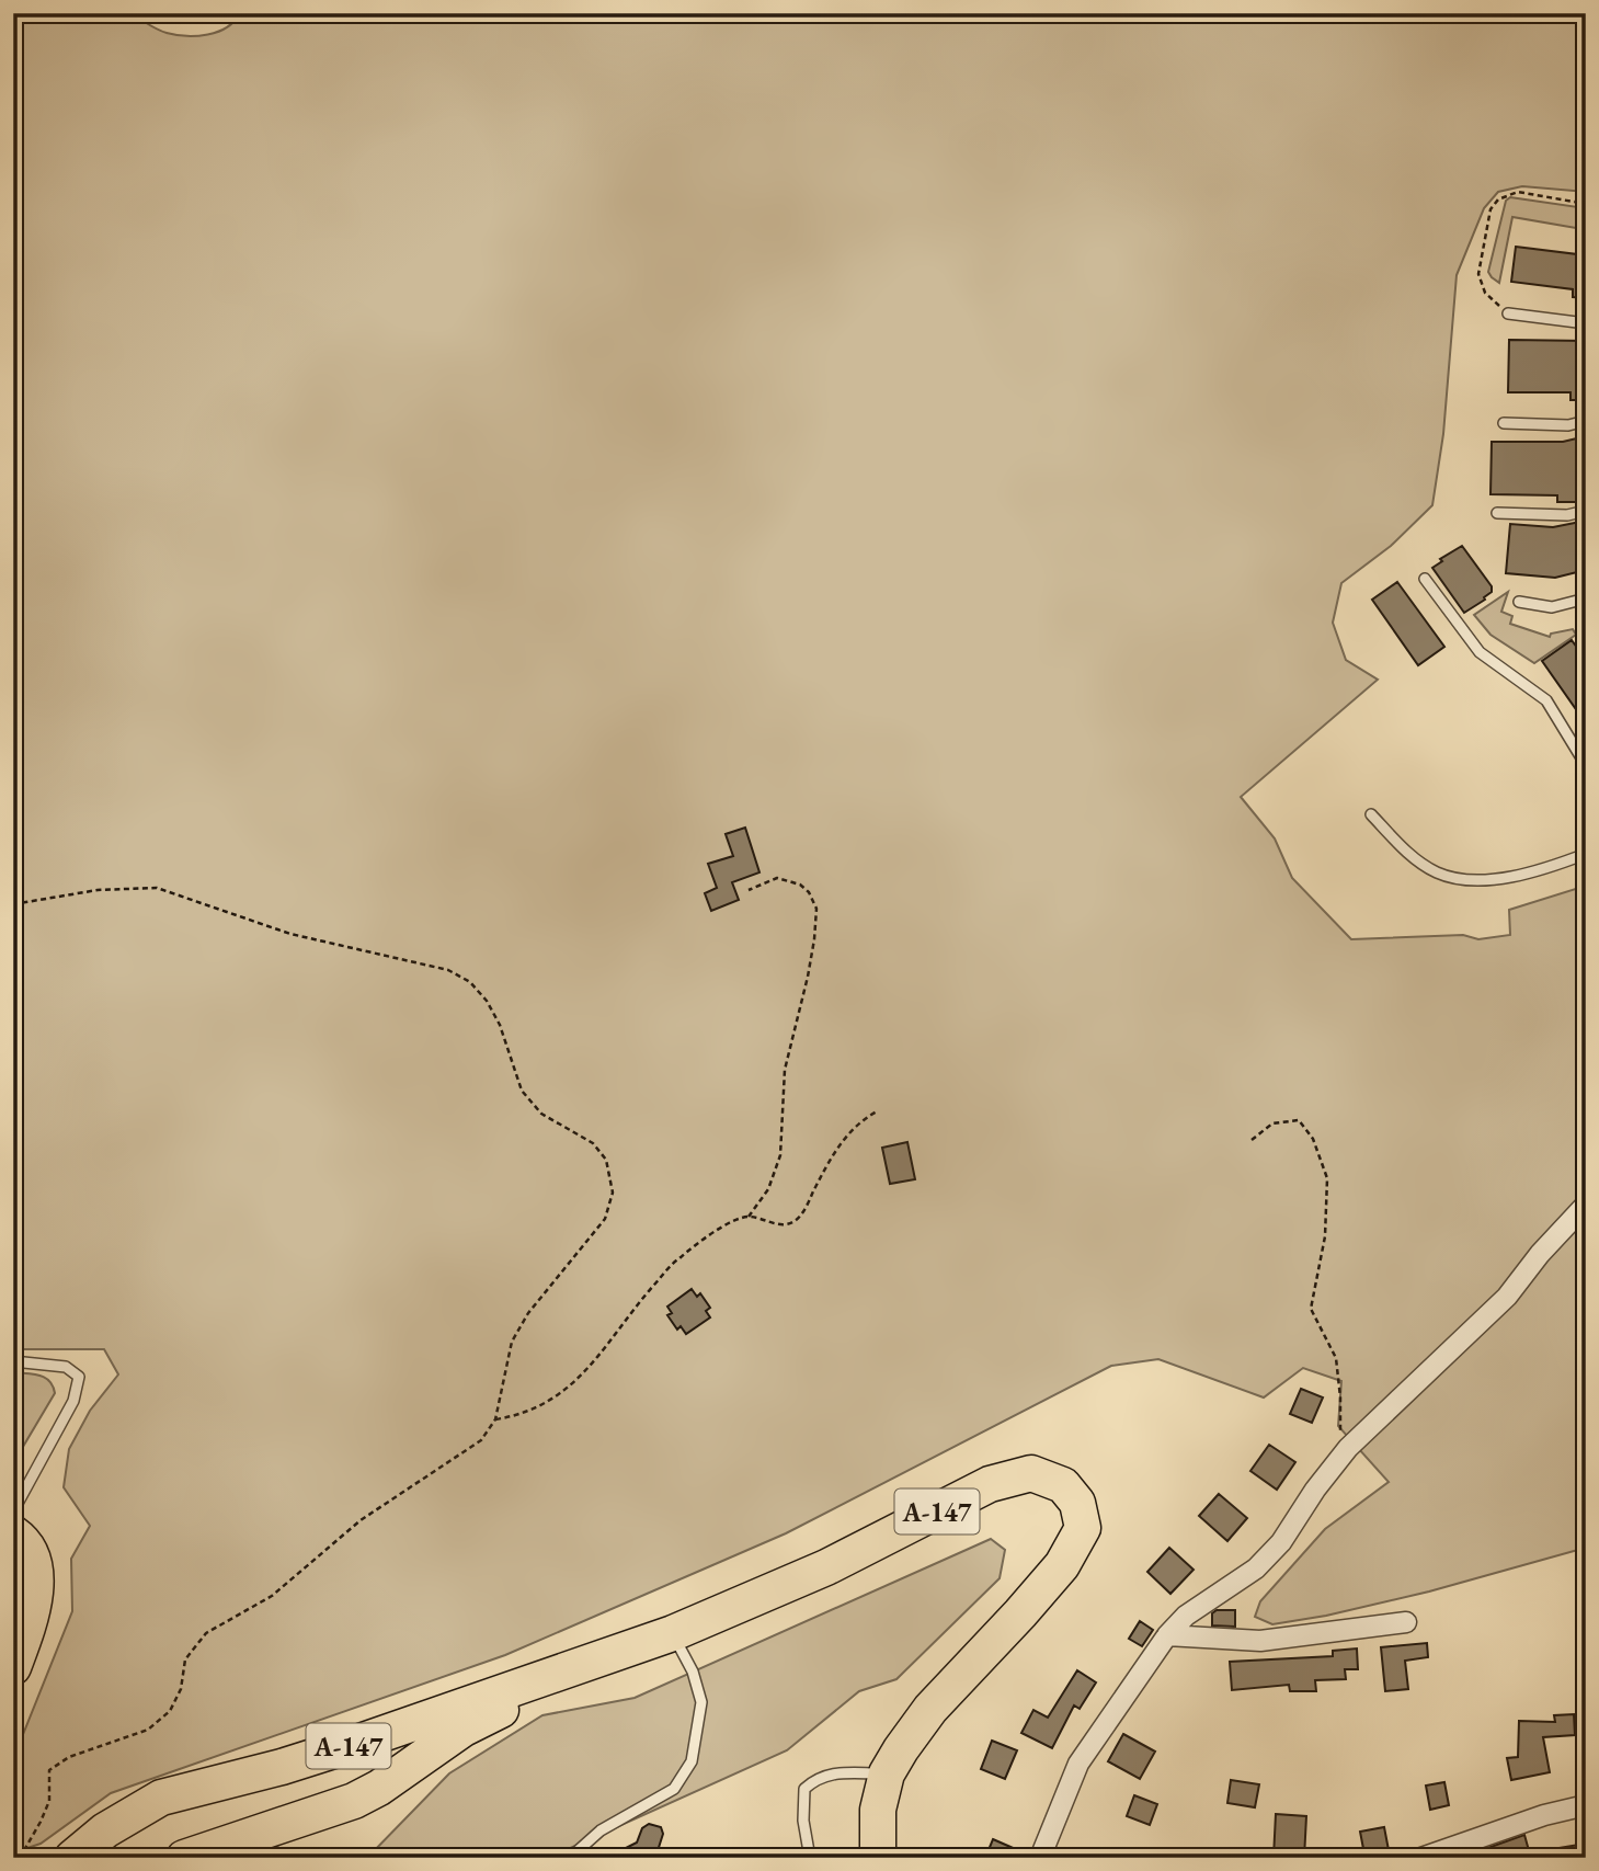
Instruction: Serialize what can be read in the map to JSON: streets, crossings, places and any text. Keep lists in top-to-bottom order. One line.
{"streets":{"highway":["А-147"]}}
